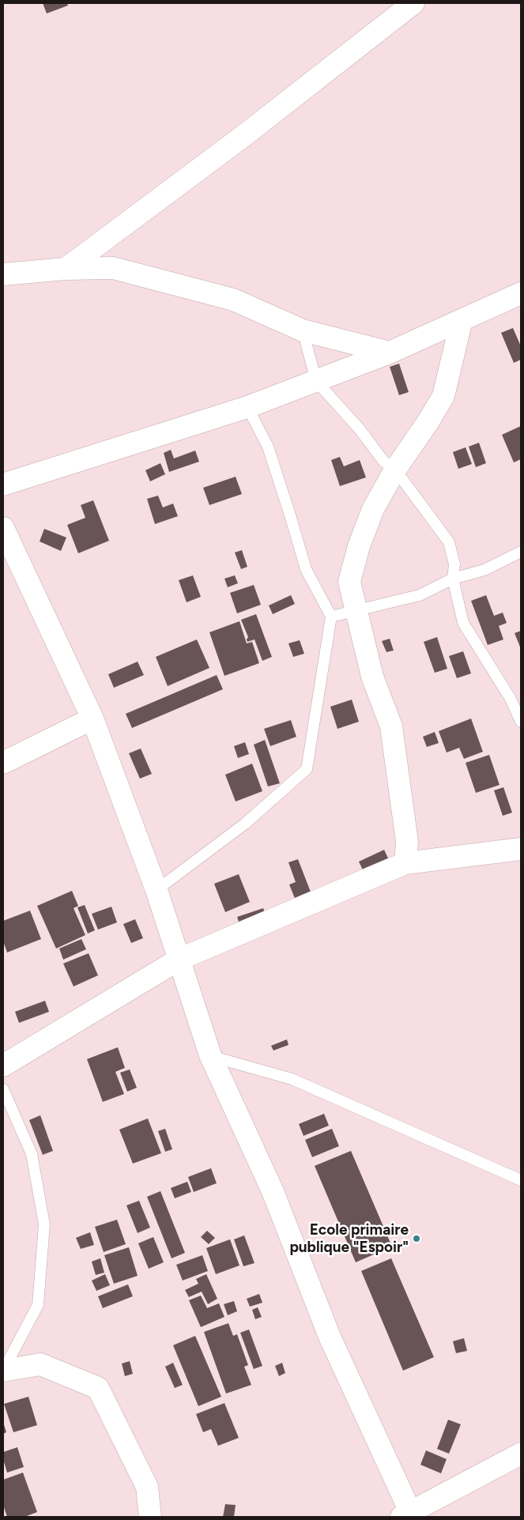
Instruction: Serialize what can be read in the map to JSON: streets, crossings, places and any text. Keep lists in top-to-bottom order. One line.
{"places":["Ecole primaire publique \"Espoir\""]}
